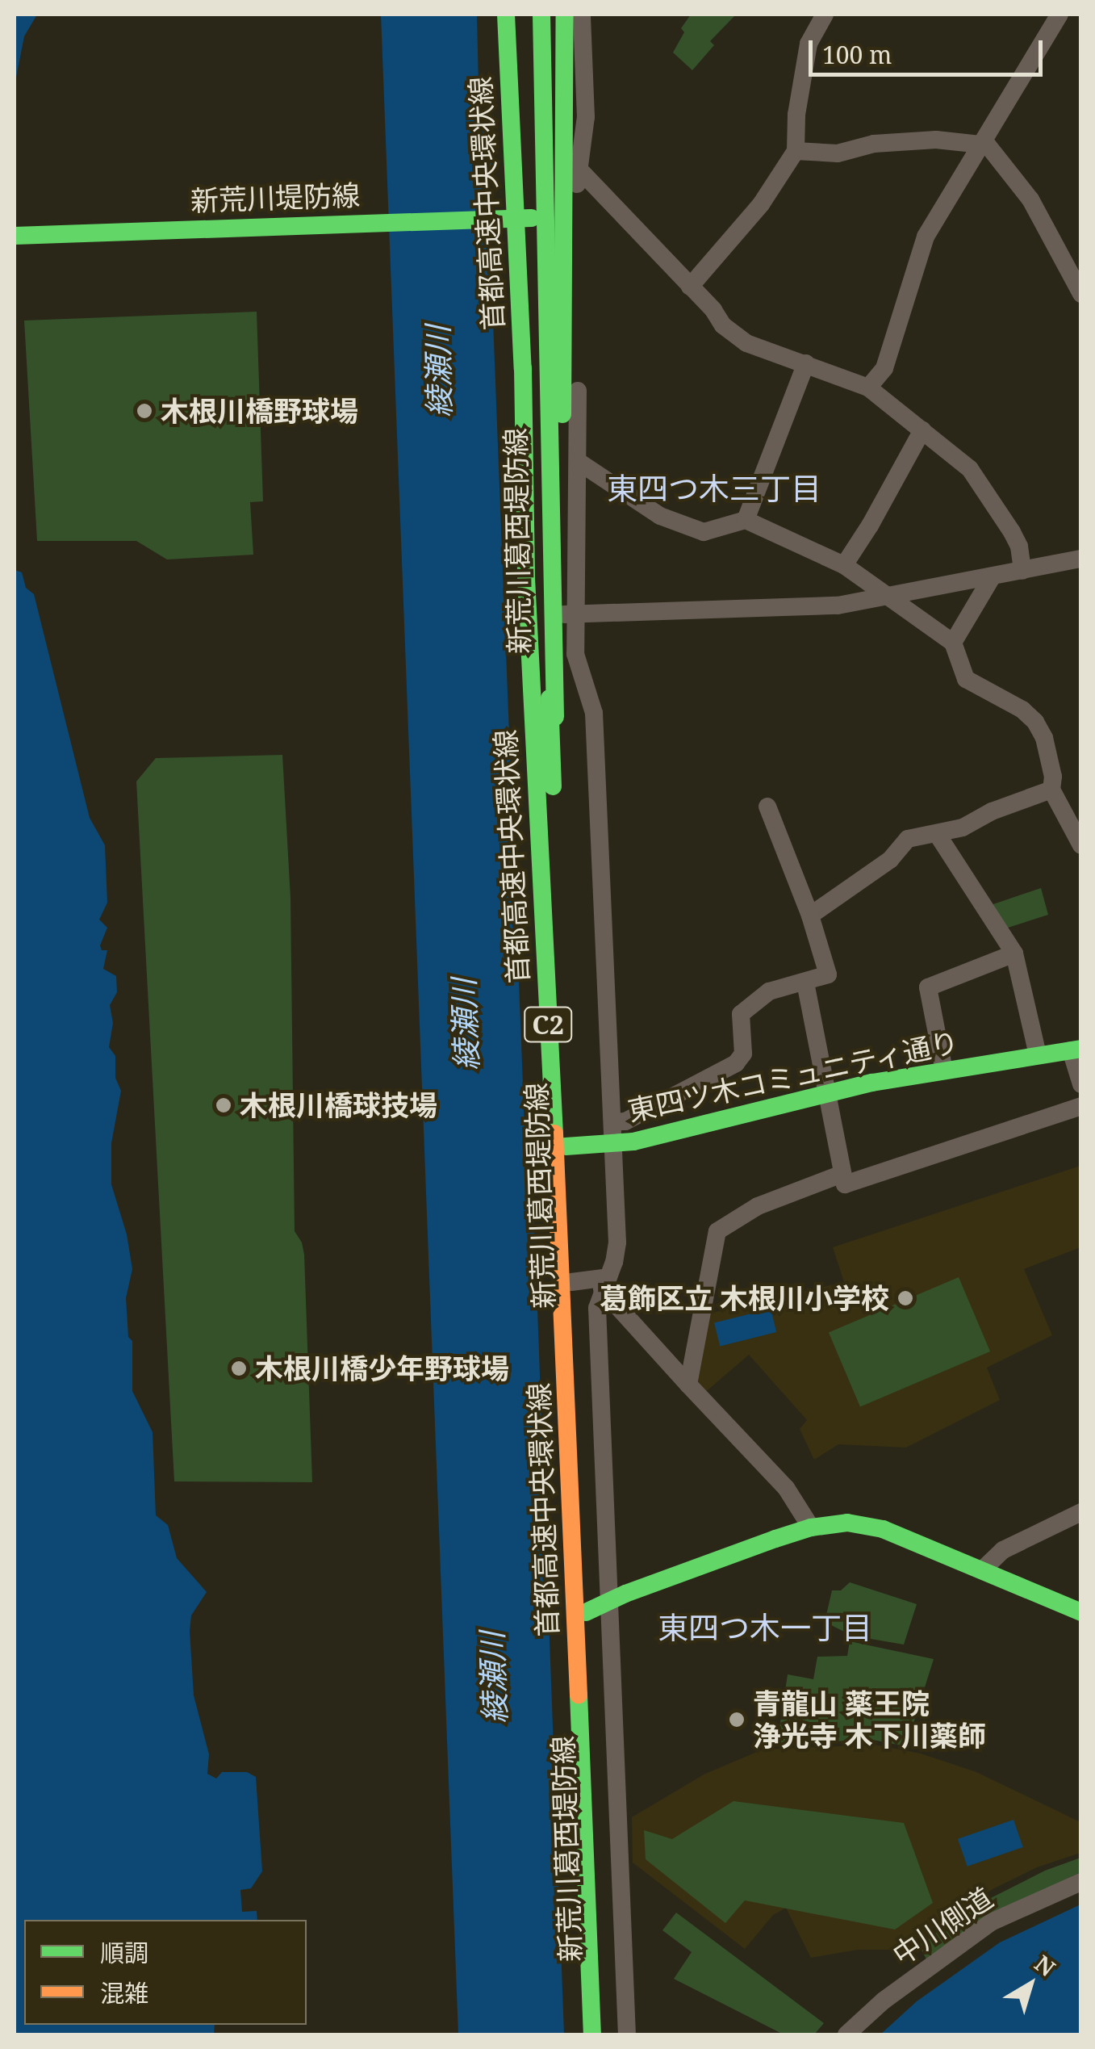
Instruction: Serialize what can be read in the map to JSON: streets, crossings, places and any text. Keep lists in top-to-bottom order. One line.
{"streets":{"main road":["新荒川堤防線","首都高速中央環状線","新荒川葛西堤防線","C2","東四ツ木コミュニティ通り"],"street":["中川側道"]},"crossings":[["新荒川堤防線","新荒川葛西堤防線"],["首都高速中央環状線","新荒川葛西堤防線"],["新荒川葛西堤防線","東四ツ木コミュニティ通り"]],"districts":["東四つ木三丁目","東四つ木一丁目"],"water":["綾瀬川"],"places":["木根川橋野球場","木根川橋球技場","葛飾区立 木根川小学校","木根川橋少年野球場","青龍山 薬王院 浄光寺 木下川薬師"],"legend":["順調","混雑"],"scale_bar":"100 m","north":"top right"}
